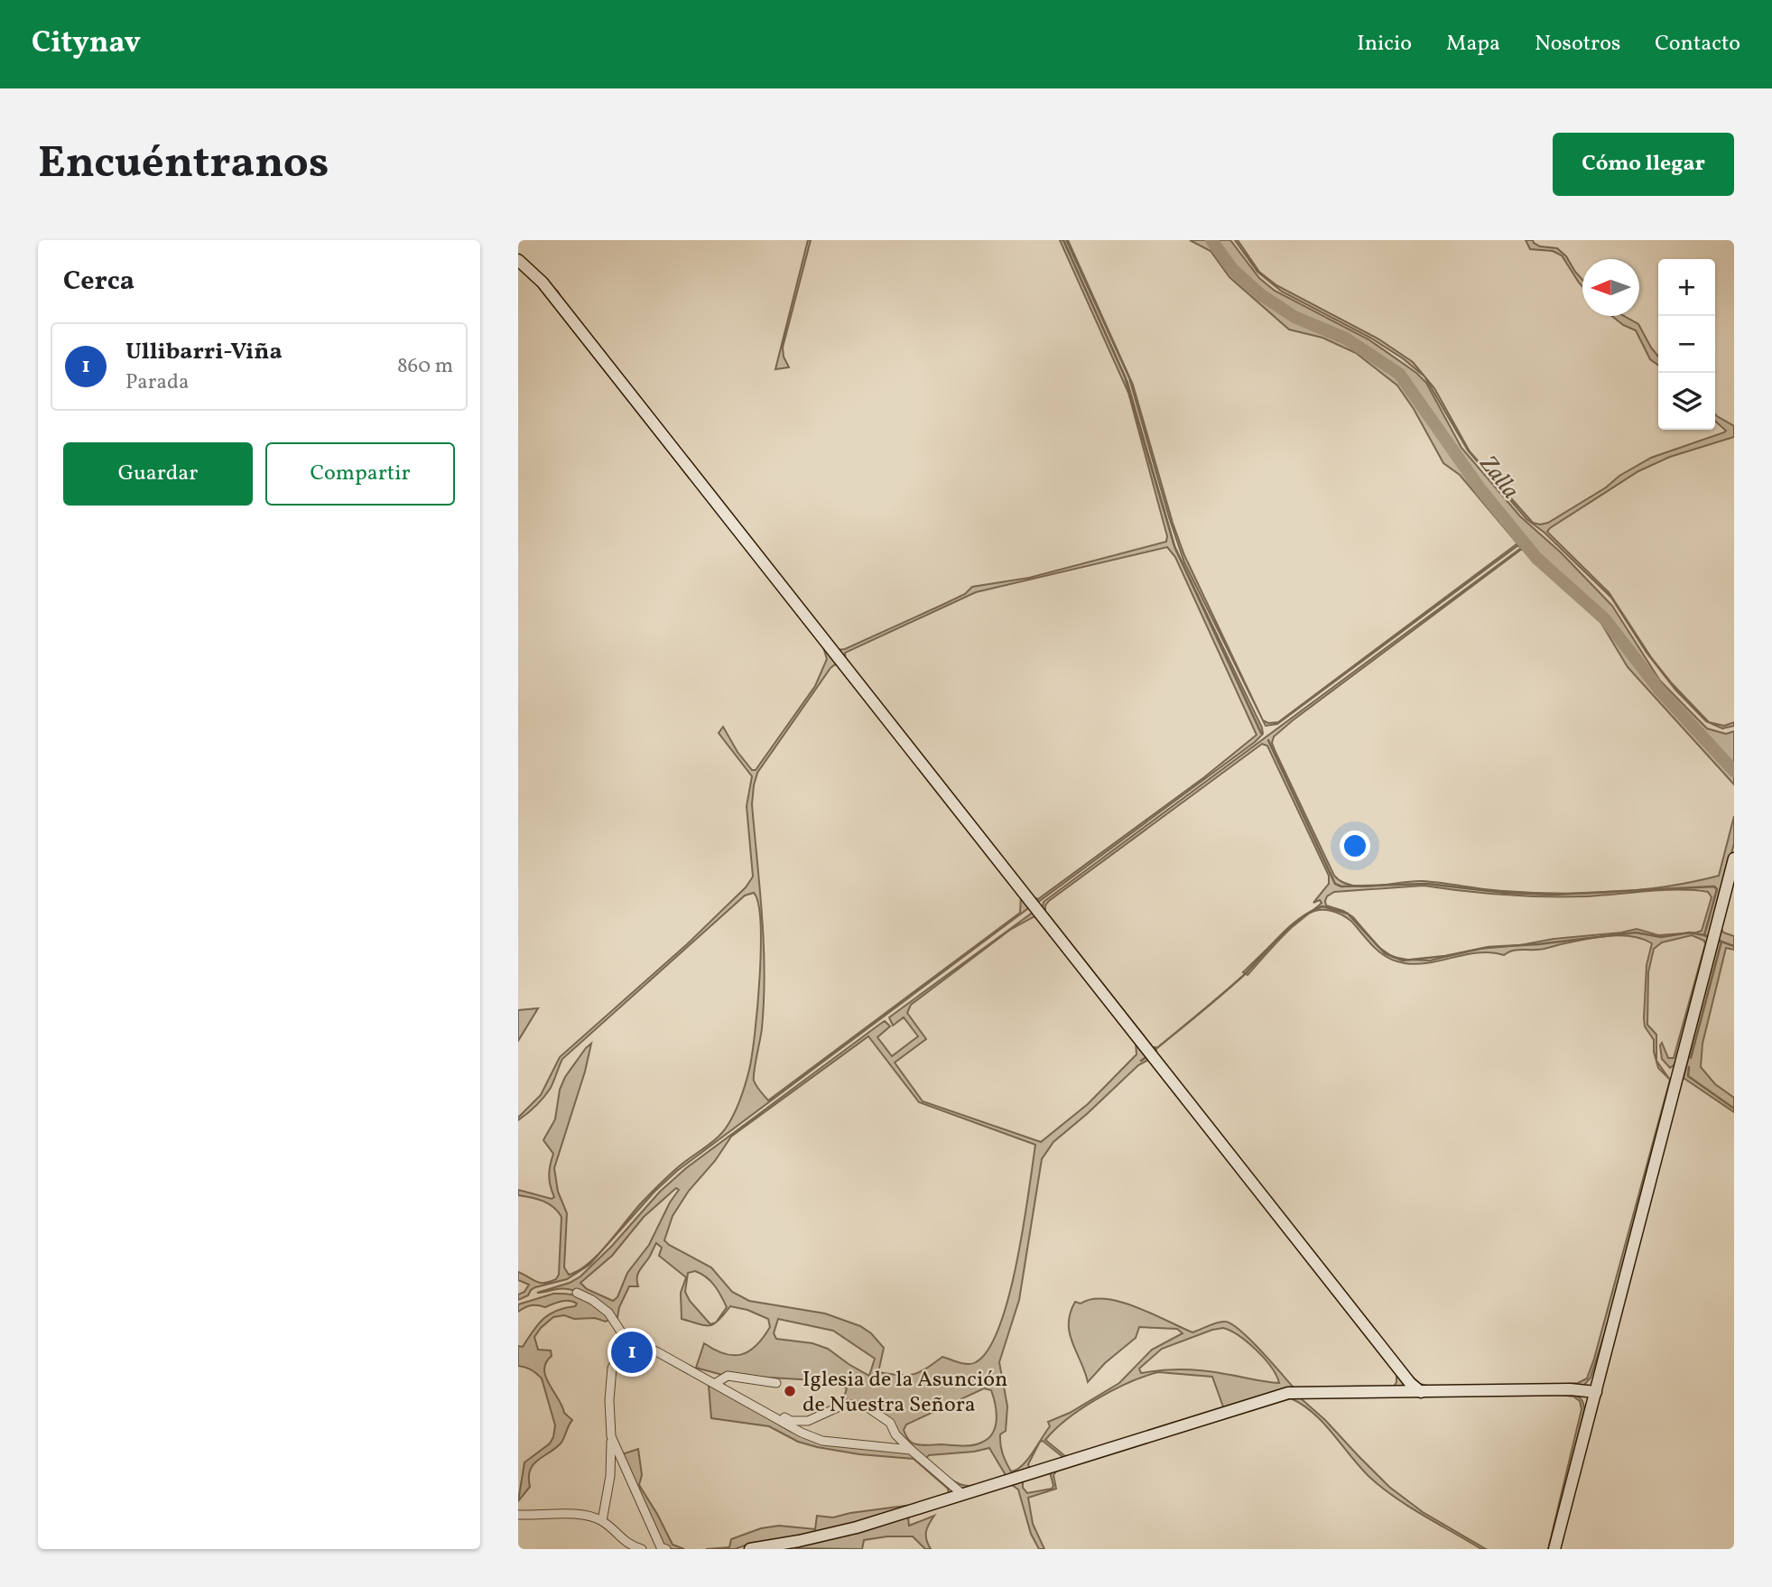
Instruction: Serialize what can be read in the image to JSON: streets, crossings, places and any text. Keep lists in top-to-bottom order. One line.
{"water":["Zalla"],"places":["Iglesia de la Asunción de Nuestra Señora"],"north":"left","page":{"header":"Citynav","nav":["Inicio","Mapa","Nosotros","Contacto"],"buttons":["Cómo llegar",["Guardar","Compartir"]],"title":"Encuéntranos","heading":"Cerca","map_buttons":["+","−"],"list":[{"mark":"1","name":"Ullibarri-Viña","note":"Parada","value":"860 m"}],"pins":"1"}}
